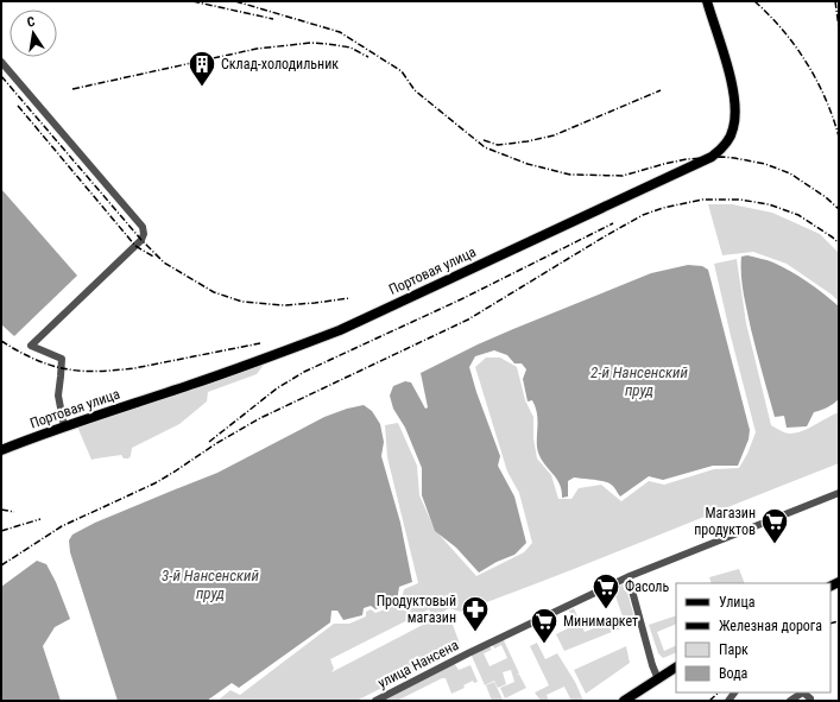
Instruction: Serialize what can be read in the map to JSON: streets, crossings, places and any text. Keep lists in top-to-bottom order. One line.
{"streets":{"main road":["Портовая улица"],"street":["улица Нансена"]},"water":["2-й Нансенский пруд","3-й Нансенский пруд"],"places":{"building":["Склад-холодильник"],"supermarket":["Магазин продуктов","Фасоль","Минимаркет"],"pharmacy":["Продуктовый магазин"]},"legend":["Улица","Железная дорога","Парк","Вода"],"north":"top"}
